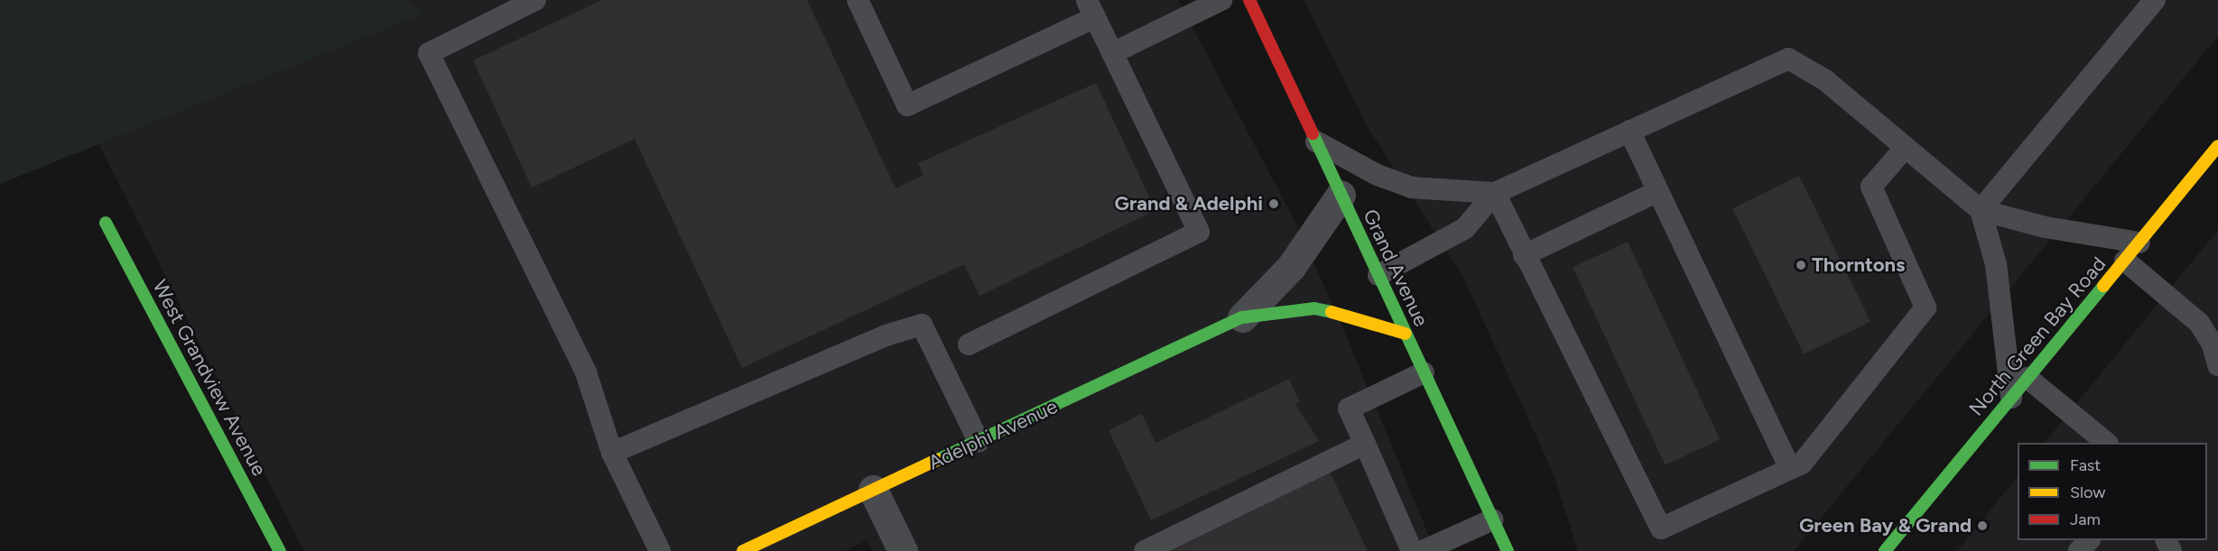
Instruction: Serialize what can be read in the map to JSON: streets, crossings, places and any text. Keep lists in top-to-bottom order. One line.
{"streets":{"main road":["Grand Avenue","North Green Bay Road","West Grandview Avenue","Adelphi Avenue"]},"crossings":[["Grand Avenue","Adelphi Avenue"]],"places":["Grand & Adelphi","Thorntons","Green Bay & Grand"],"legend":["Fast","Slow","Jam"]}
